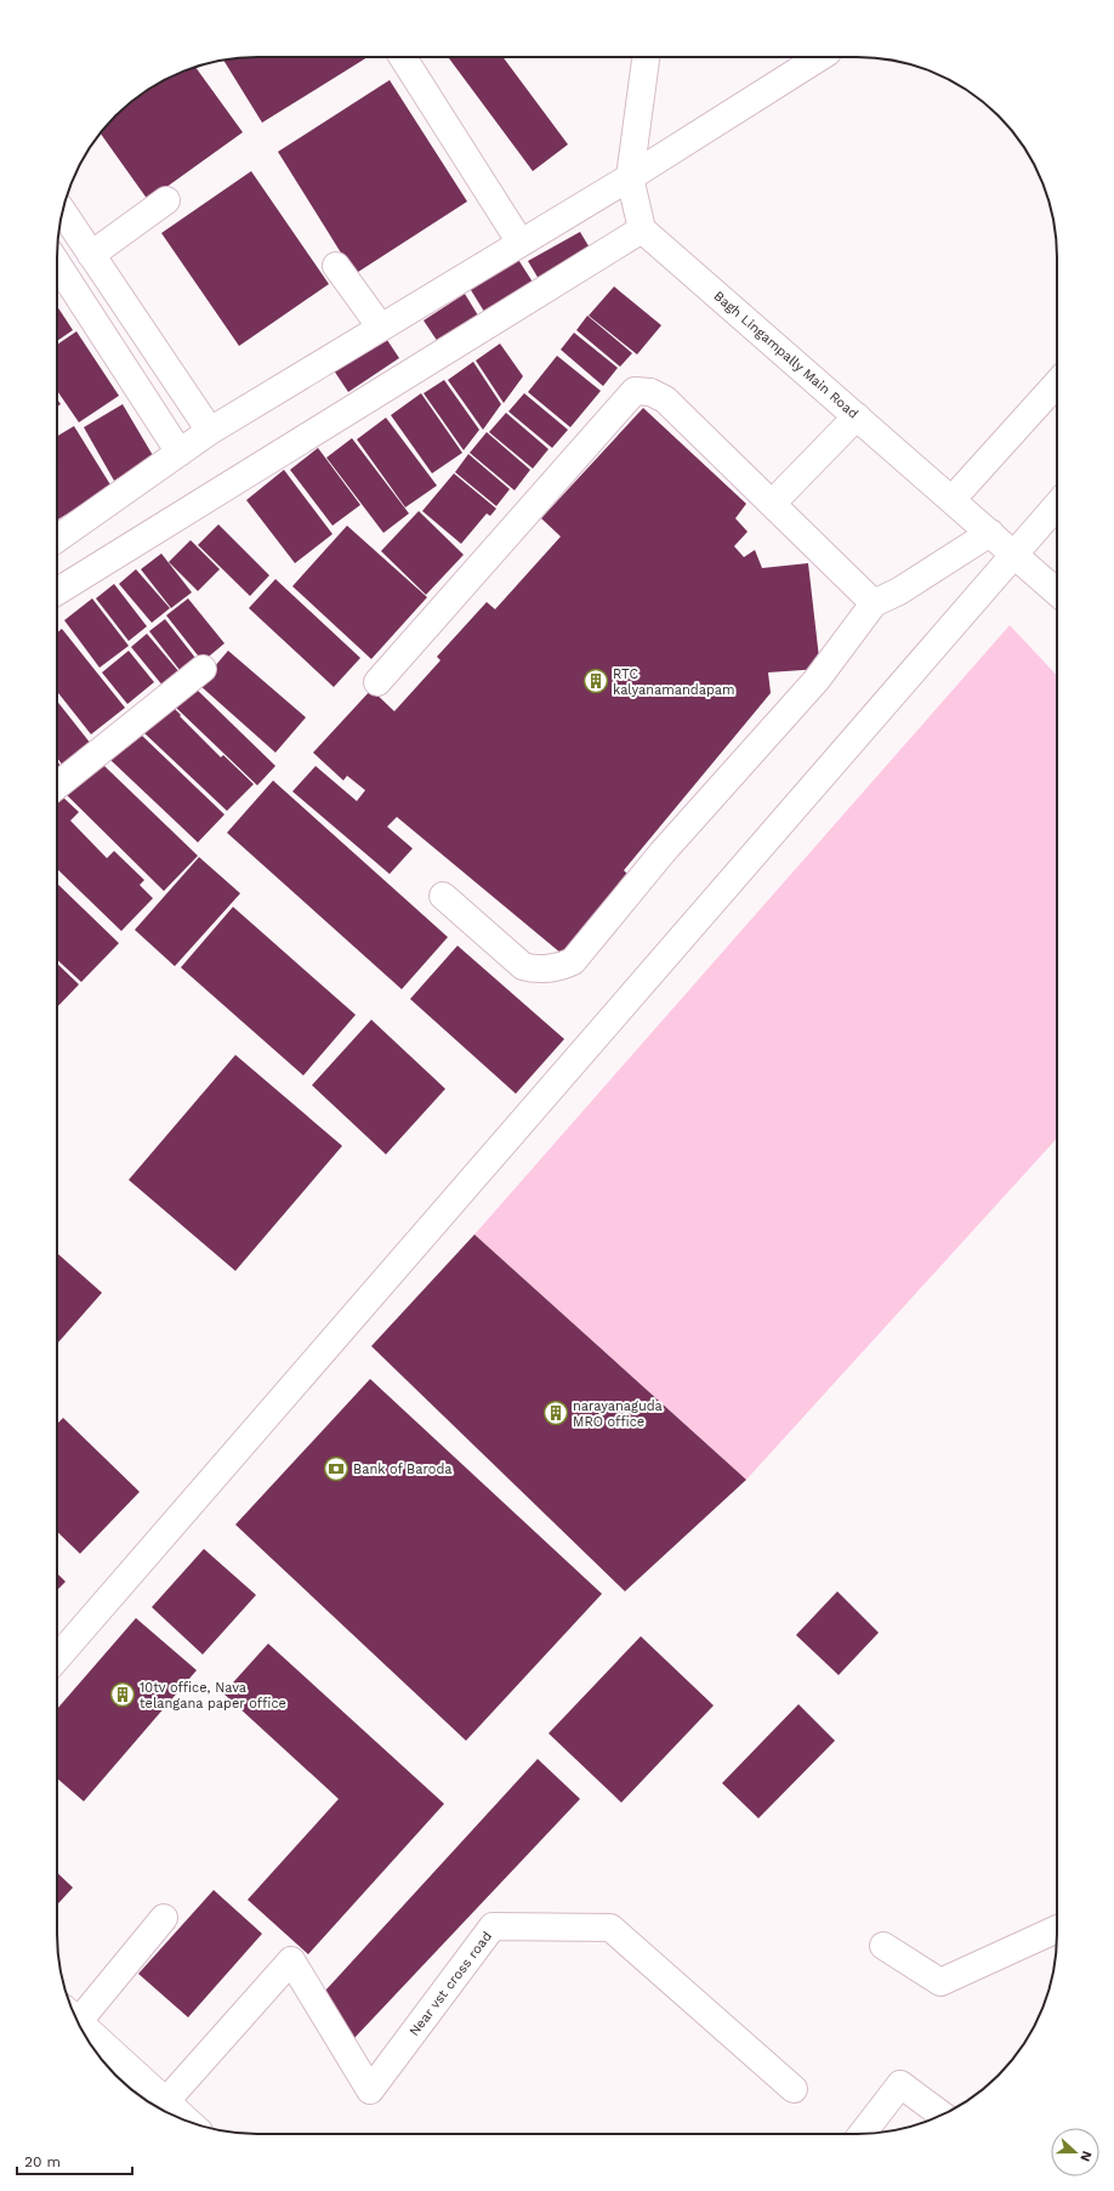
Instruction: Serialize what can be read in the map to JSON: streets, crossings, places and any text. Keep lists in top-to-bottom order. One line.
{"streets":{"street":["Bagh Lingampally Main Road","Near vst cross road"]},"places":{"building":["RTC kalyanamandapam","narayanaguda MRO office","10tv office, Nava telangana paper office"],"bank":["Bank of Baroda"]},"scale_bar":"20 m","north":"right"}
